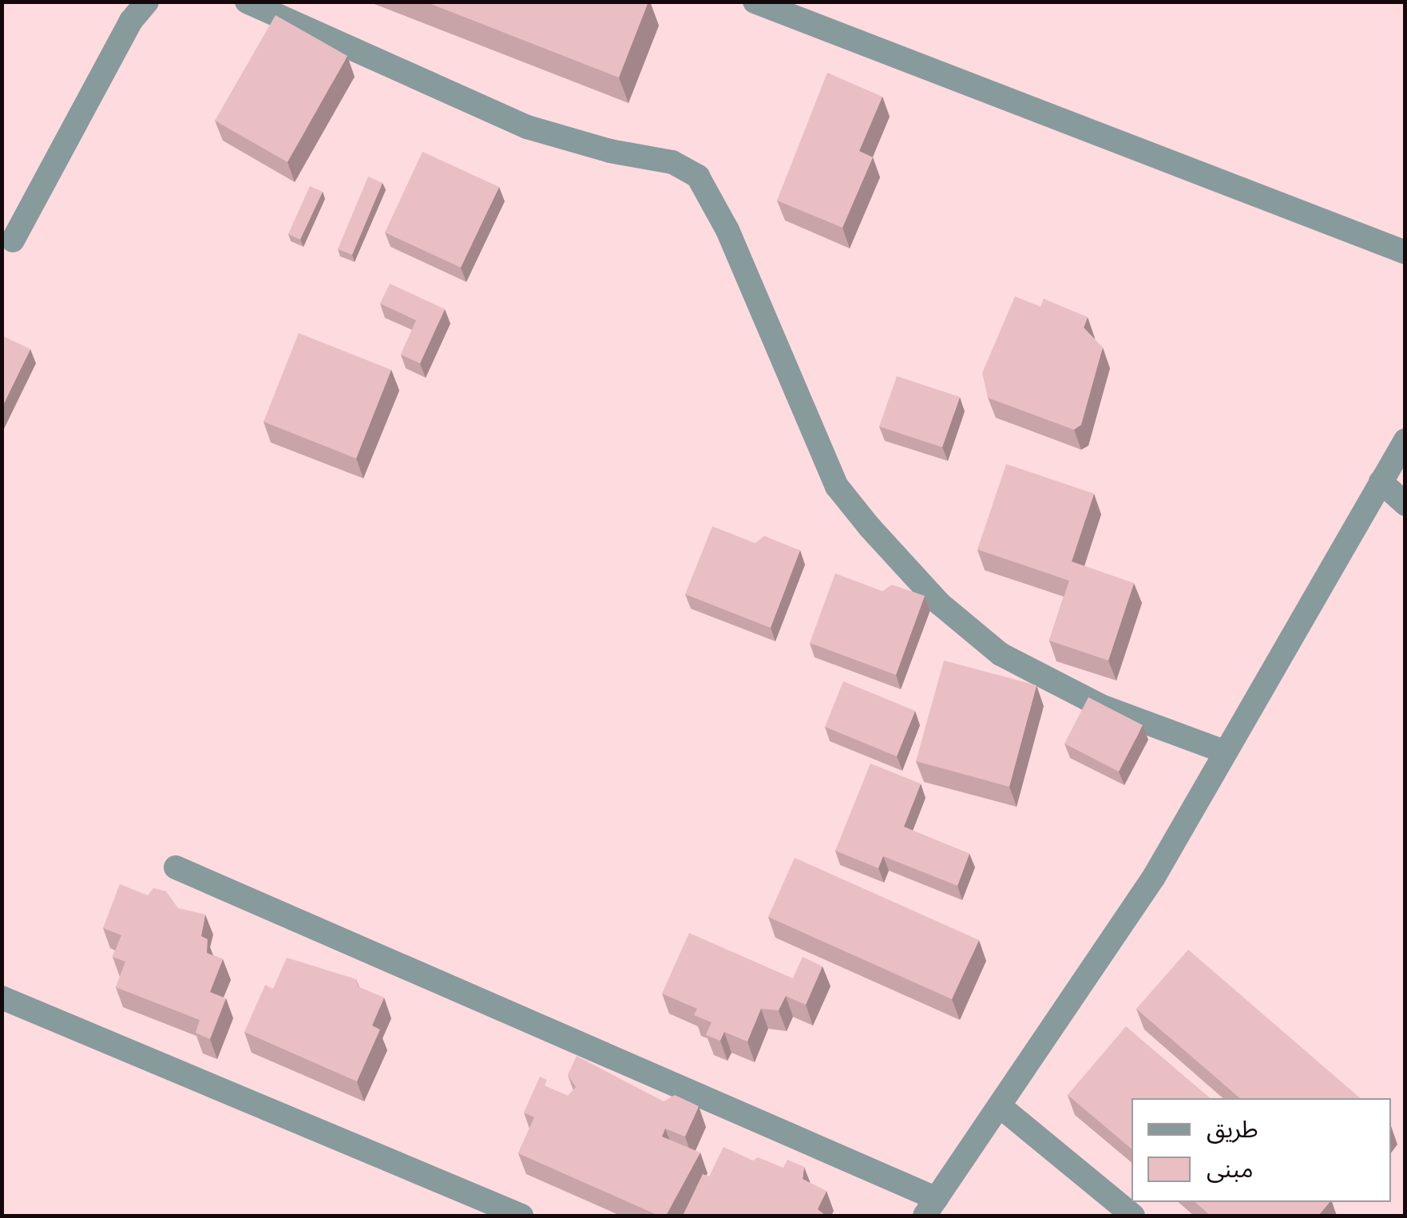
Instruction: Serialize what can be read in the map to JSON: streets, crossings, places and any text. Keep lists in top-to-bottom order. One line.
{"legend":["طريق","مبنى"]}
